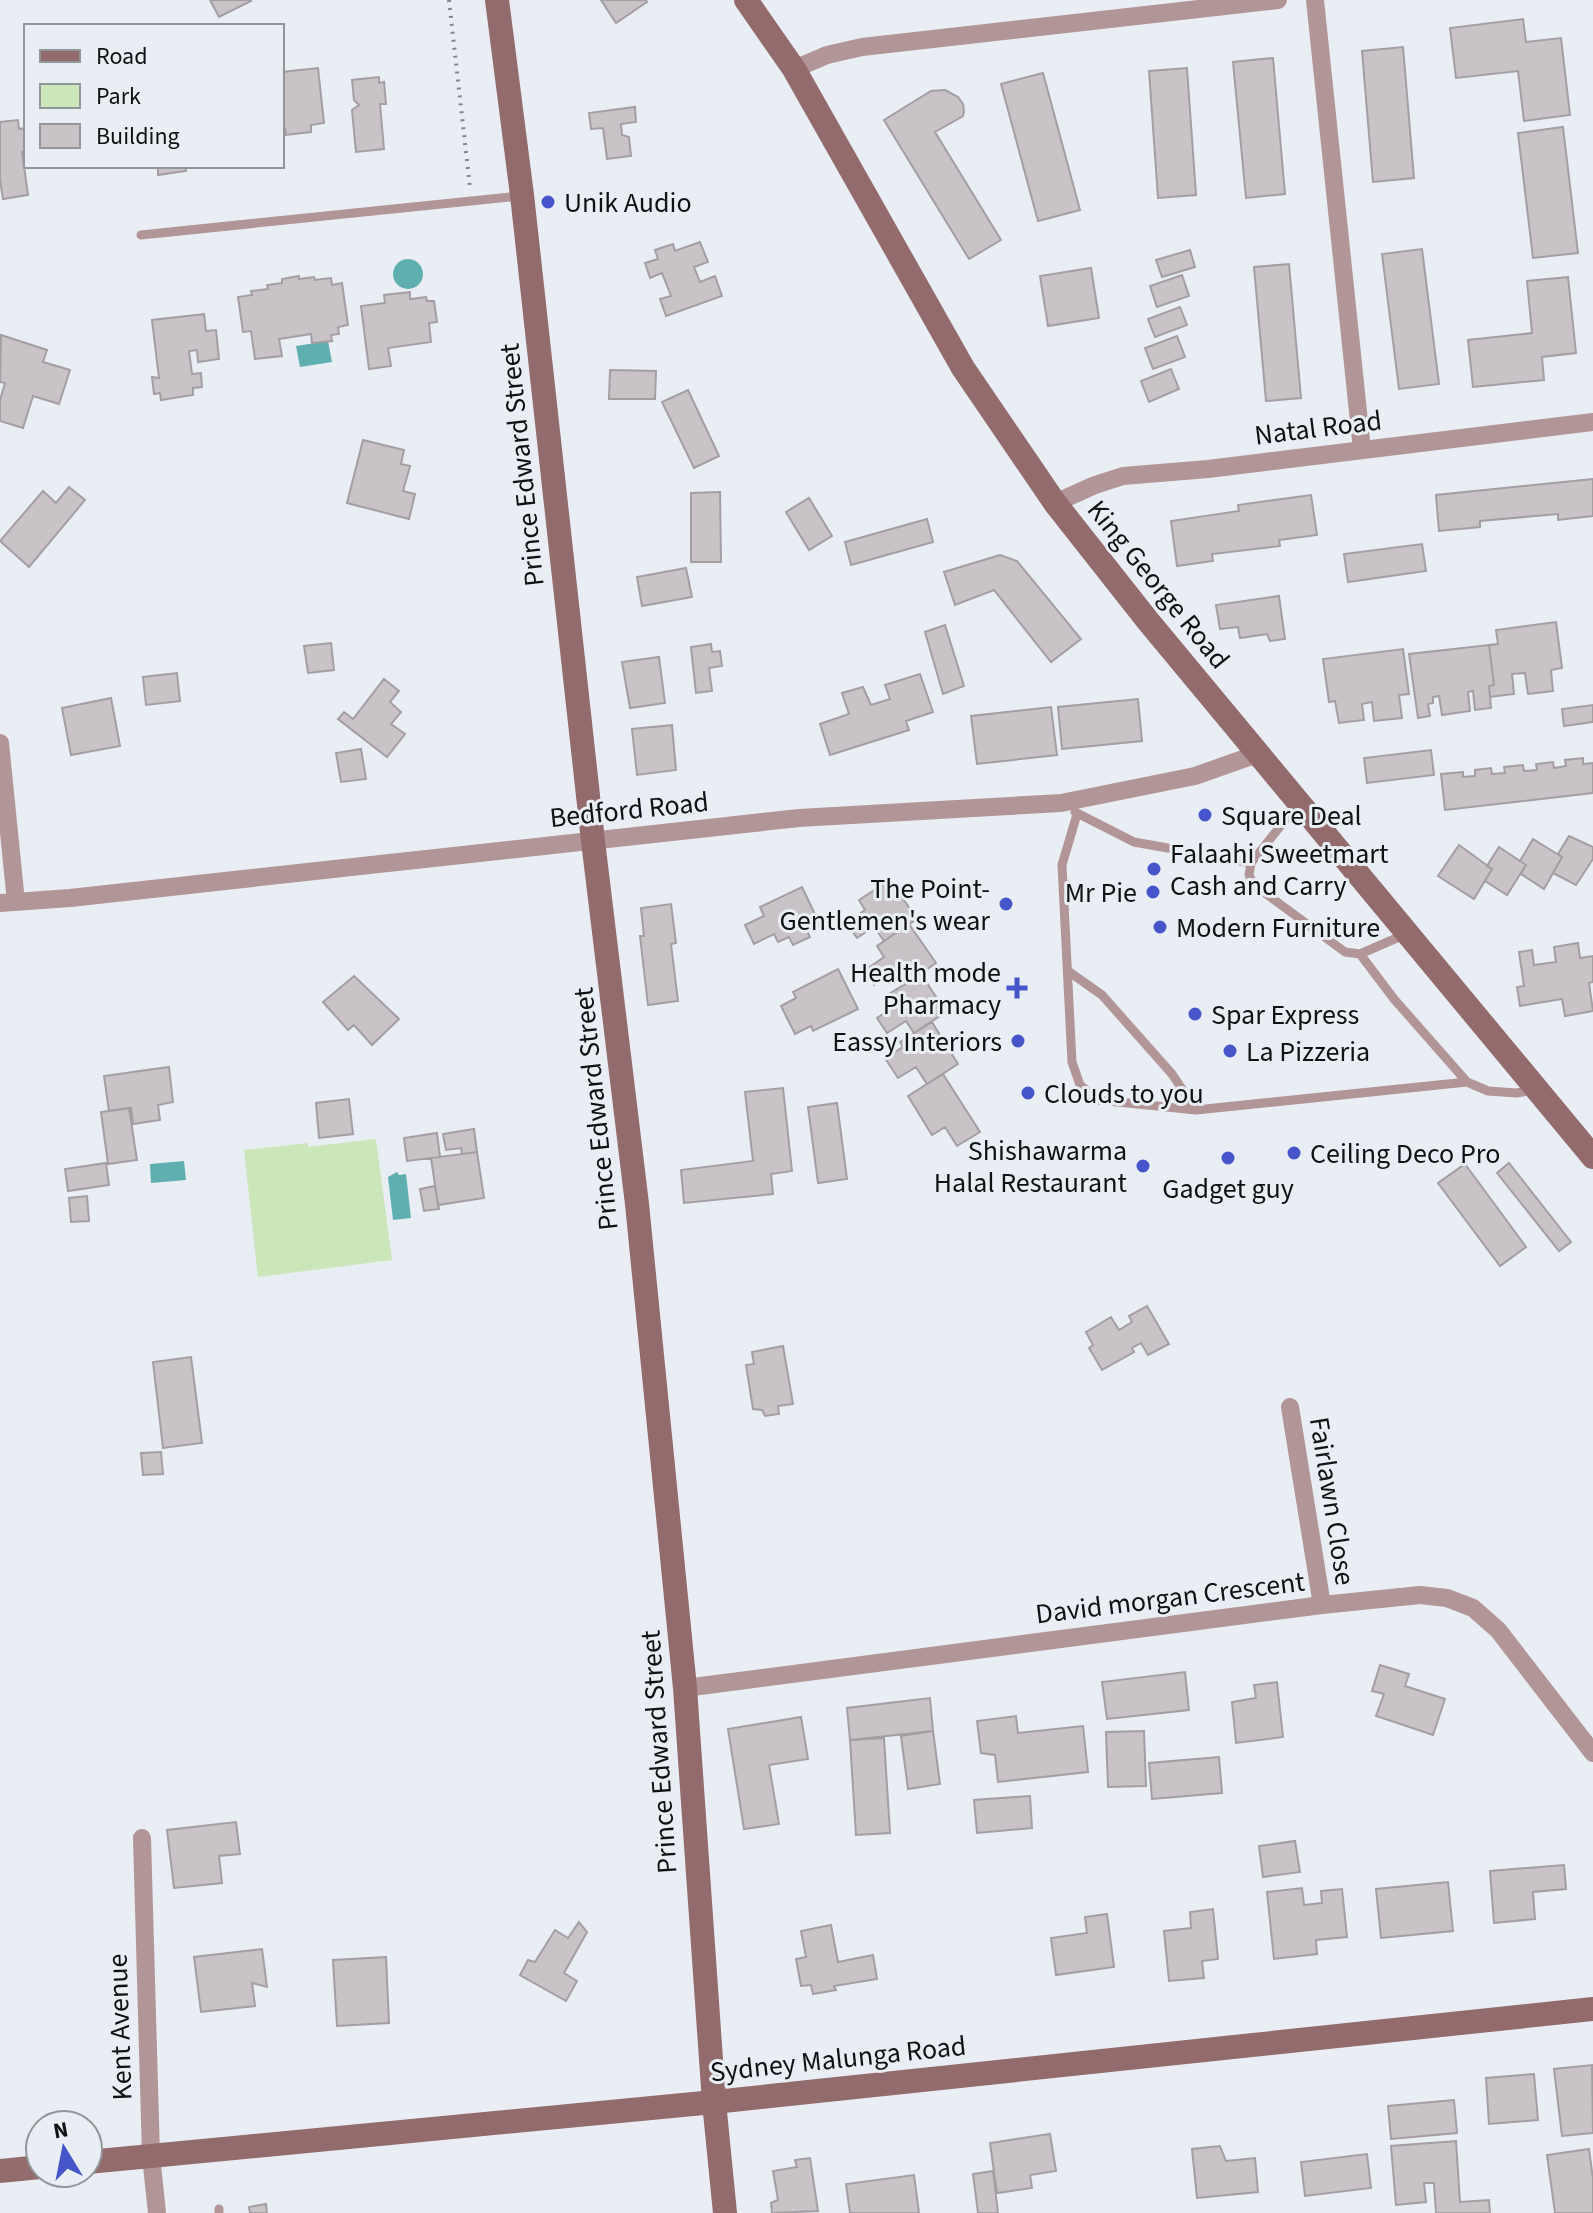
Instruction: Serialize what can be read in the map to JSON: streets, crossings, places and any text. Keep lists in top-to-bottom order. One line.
{"streets":{"main road":["Prince Edward Street","King George Road","Sydney Malunga Road"],"street":["Natal Road","Bedford Road","Fairlawn Close","David morgan Crescent","Kent Avenue"]},"crossings":[["Natal Road","King George Road"],["Prince Edward Street","Bedford Road"],["Prince Edward Street","David morgan Crescent"],["Prince Edward Street","Sydney Malunga Road"],["King George Road","Bedford Road"],["Fairlawn Close","David morgan Crescent"],["Kent Avenue","Sydney Malunga Road"]],"places":{"other":["Unik Audio","Square Deal","Falaahi Sweetmart Cash and Carry","Mr Pie","The Point- Gentlemen's wear","Modern Furniture","Spar Express","Eassy Interiors","La Pizzeria","Clouds to you","Ceiling Deco Pro","Gadget guy","Shishawarma Halal Restaurant"],"health":["Health mode Pharmacy"]},"legend":["Road","Park","Building"],"north":"top"}
